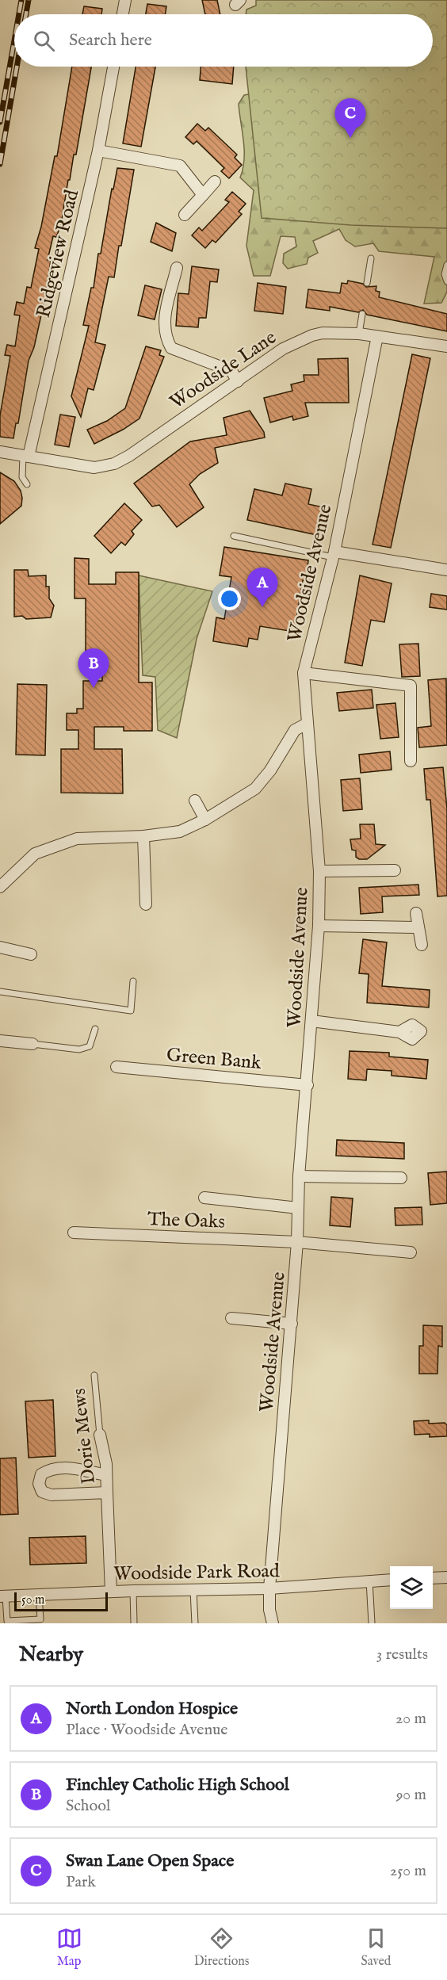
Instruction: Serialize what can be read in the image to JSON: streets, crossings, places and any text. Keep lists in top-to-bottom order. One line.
{"streets":{"street":["Ridgeview Road","Woodside Lane","Woodside Avenue","Green Bank","The Oaks","Dorie Mews","Woodside Park Road"]},"crossings":[["Ridgeview Road","Woodside Lane"],["Woodside Lane","Woodside Avenue"],["Woodside Avenue","Green Bank"],["Woodside Avenue","The Oaks"],["Woodside Avenue","Woodside Park Road"],["Dorie Mews","Woodside Park Road"]],"scale_bar":"50 m","page":{"search":"Search here","pins":["C","A","B"],"scale":"50 m","heading":["Nearby","3 results"],"list":[{"mark":"A","name":"North London Hospice","note":"Place · Woodside Avenue","value":"20 m"},{"mark":"B","name":"Finchley Catholic High School","note":"School","value":"90 m"},{"mark":"C","name":"Swan Lane Open Space","note":"Park","value":"250 m"}],"nav":["Map","Directions","Saved"]}}
